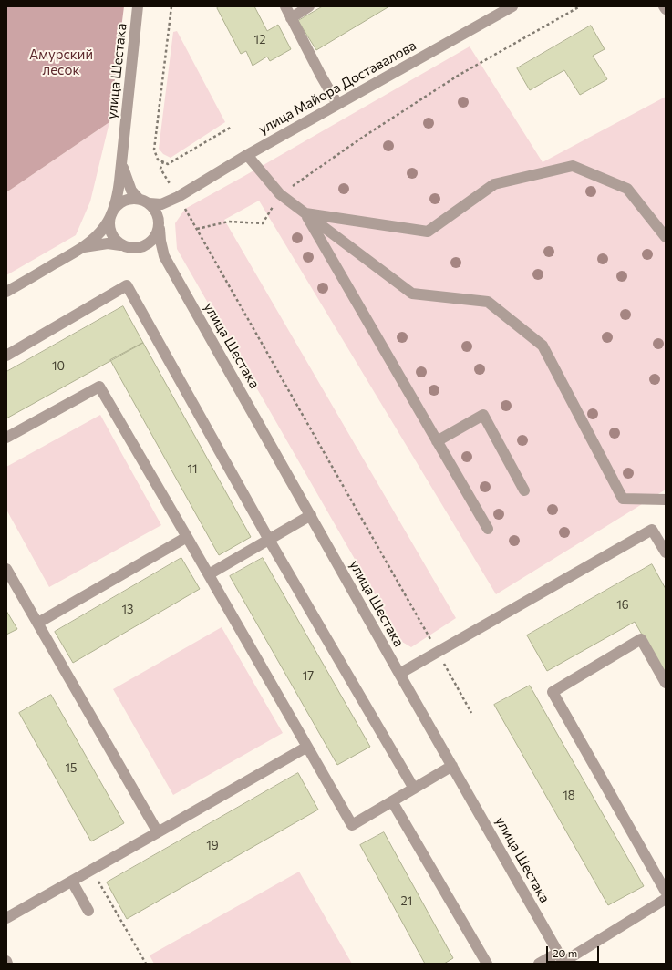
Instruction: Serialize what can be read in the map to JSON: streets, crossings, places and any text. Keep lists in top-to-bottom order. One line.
{"streets":{"street":["улица Шестака","улица Майора Доставалова"]},"crossings":[["улица Шестака","улица Майора Доставалова"]],"parks":["Амурский лесок"],"house_numbers":["12","10","11","16","13","17","15","18","19","21"],"scale_bar":"20 m"}
